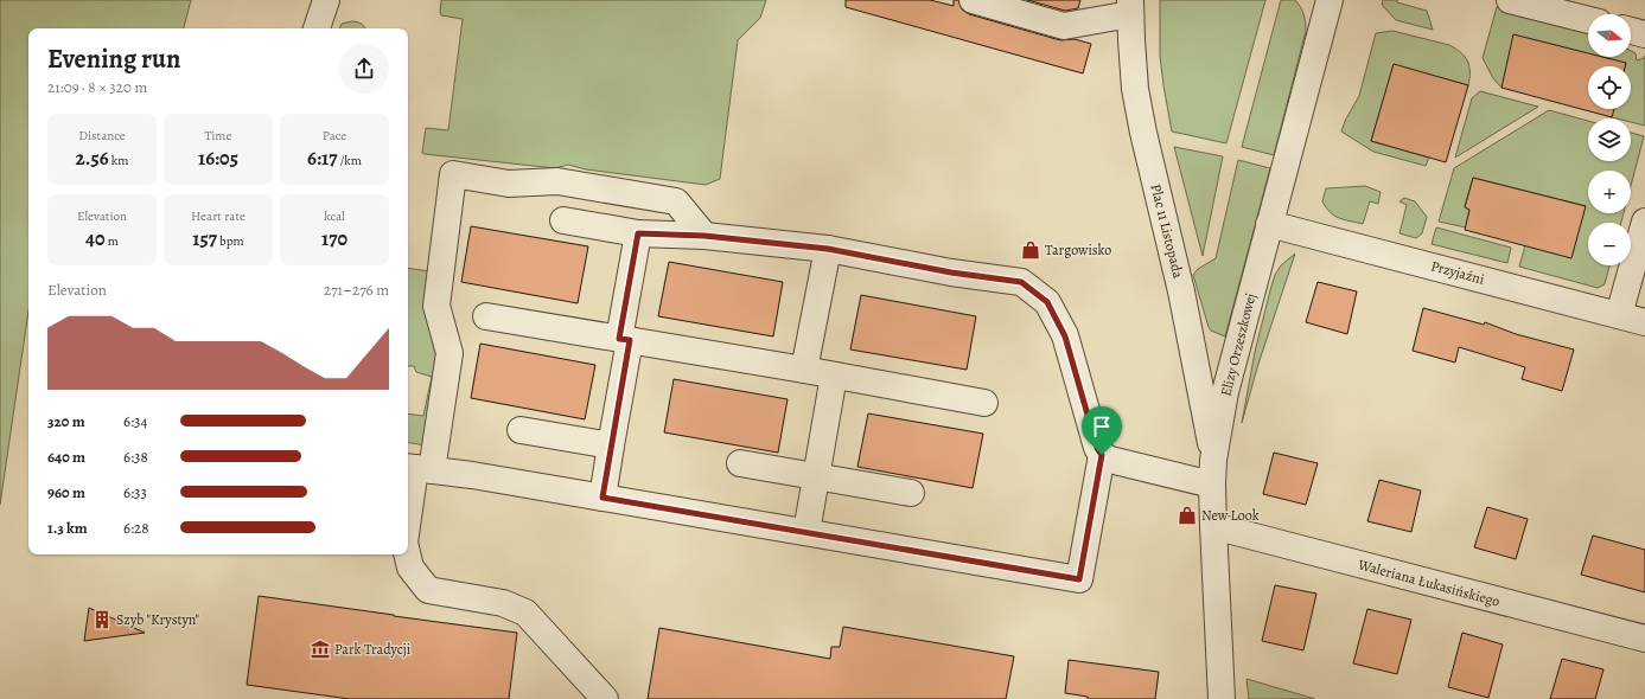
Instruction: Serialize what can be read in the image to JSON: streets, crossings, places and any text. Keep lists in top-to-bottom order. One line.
{"streets":{"street":["Plac 11 Listopada","Przyjaźni","Elizy Orzeszkowej","Waleriana Łukasińskiego"]},"crossings":[["Plac 11 Listopada","Elizy Orzeszkowej"],["Przyjaźni","Elizy Orzeszkowej"],["Elizy Orzeszkowej","Waleriana Łukasińskiego"]],"places":{"shop":["Targowisko","New Look"],"building":["Szyb \"Krystyn\""],"museum":["Park Tradycji"]},"north":"right","page":{"map_buttons":["+","−"],"heading":["Evening run","21:09 · 8 × 320 m"],"stats":[["Distance","2.56 km"],["Time","16:05"],["Pace","6:17 /km"],["Elevation","40 m"],["Heart rate","157 bpm"],["kcal","170"]],"chart":["Elevation","271–276 m"],"list":[{"name":"320 m","note":"6:34"},{"name":"640 m","note":"6:38"},{"name":"960 m","note":"6:33"},{"name":"1.3 km","note":"6:28"}]}}
